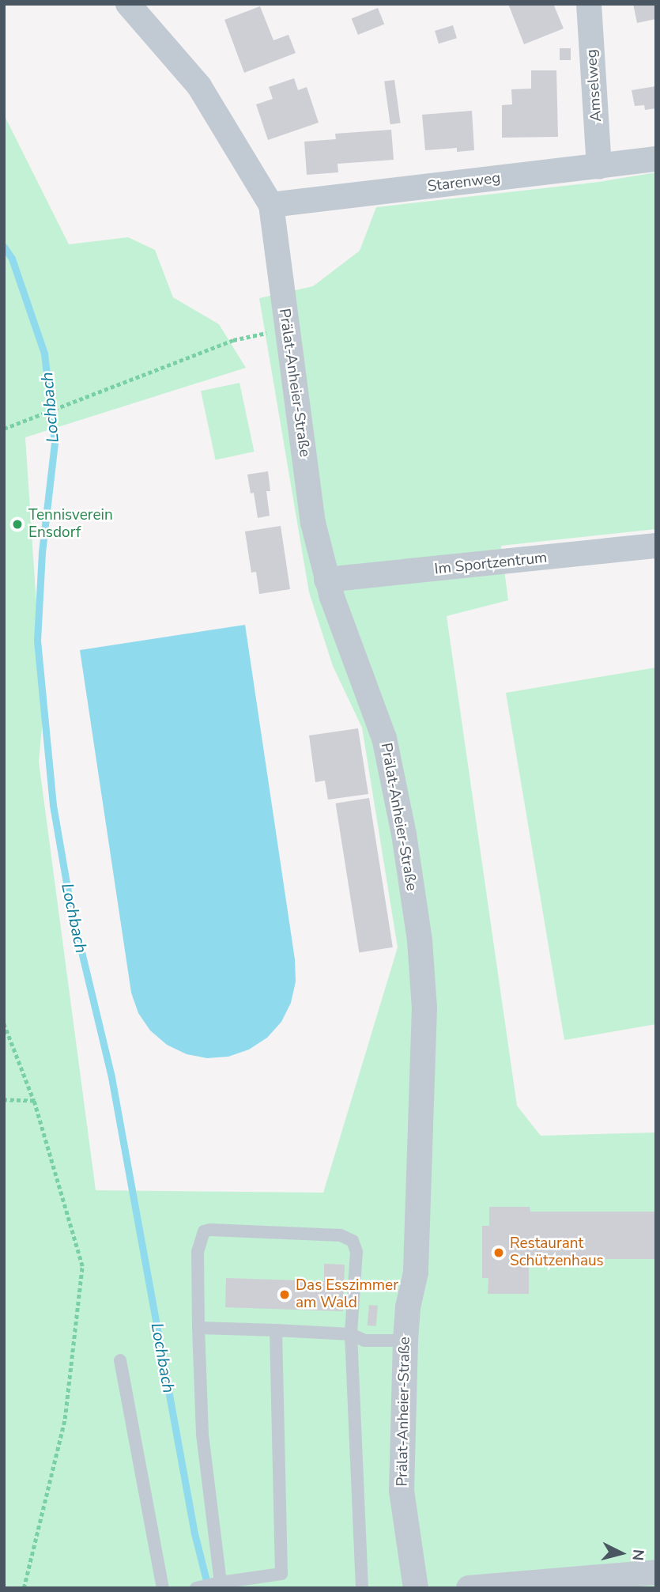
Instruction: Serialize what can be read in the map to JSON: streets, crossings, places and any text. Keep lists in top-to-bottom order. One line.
{"streets":{"street":["Amselweg","Starenweg","Prälat-Anheier-Straße","Im Sportzentrum"]},"crossings":[["Amselweg","Starenweg"],["Starenweg","Prälat-Anheier-Straße"],["Prälat-Anheier-Straße","Im Sportzentrum"]],"water":["Lochbach"],"places":["Tennisverein Ensdorf","Restaurant Schützenhaus","Das Esszimmer am Wald"],"north":"right"}
